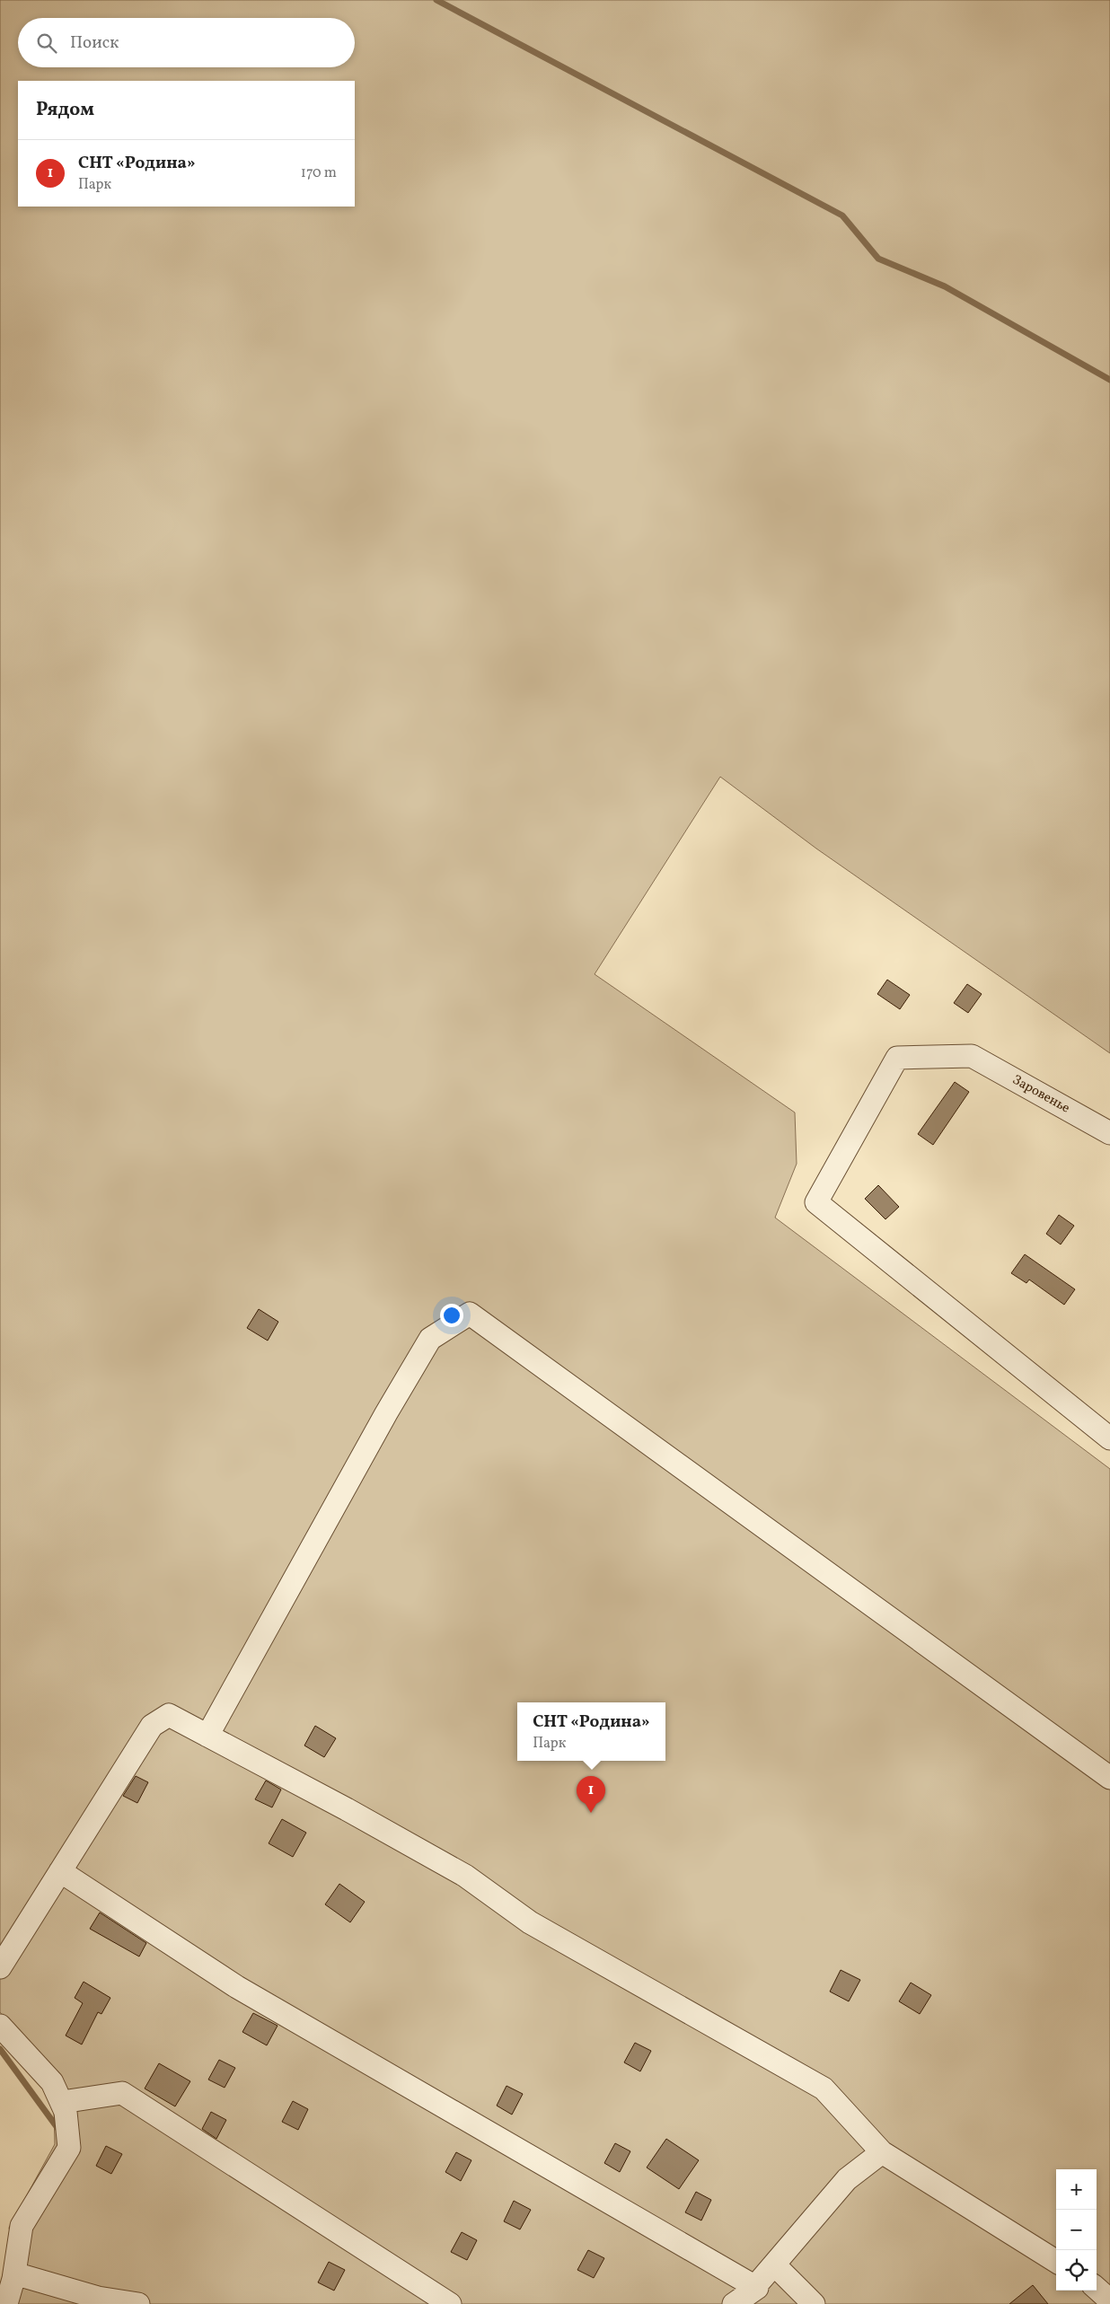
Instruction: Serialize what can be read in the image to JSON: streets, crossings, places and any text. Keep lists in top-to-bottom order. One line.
{"streets":{"street":["Заровенье"]},"page":{"search":"Поиск","heading":"Рядом","list":[{"mark":"1","name":"СНТ «Родина»","note":"Парк","value":"170 m"}],"popup":["СНТ «Родина»","Парк"],"pins":"1","map_buttons":["+","−"]}}
